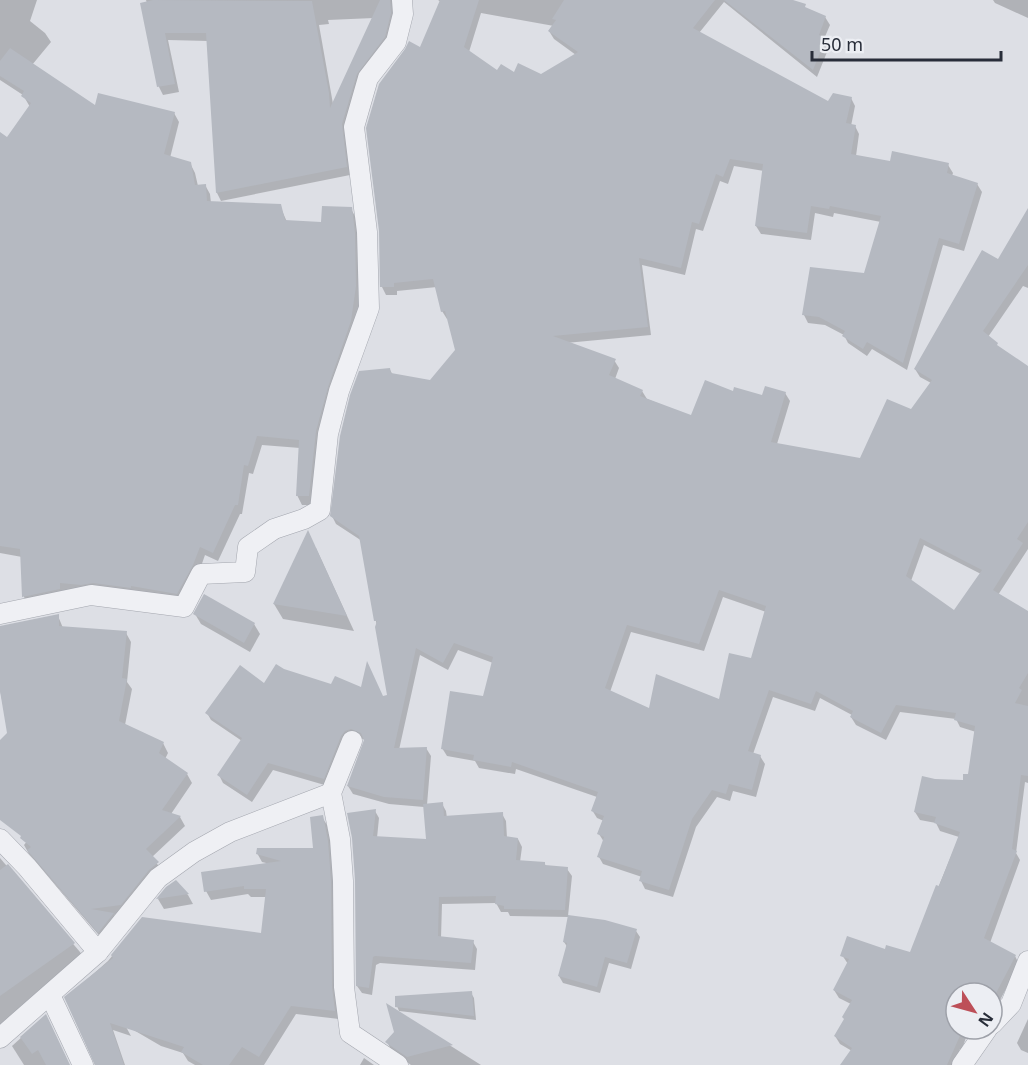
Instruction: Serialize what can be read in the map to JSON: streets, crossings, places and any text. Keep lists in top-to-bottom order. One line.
{"scale_bar":"50 m","north":"bottom right"}
